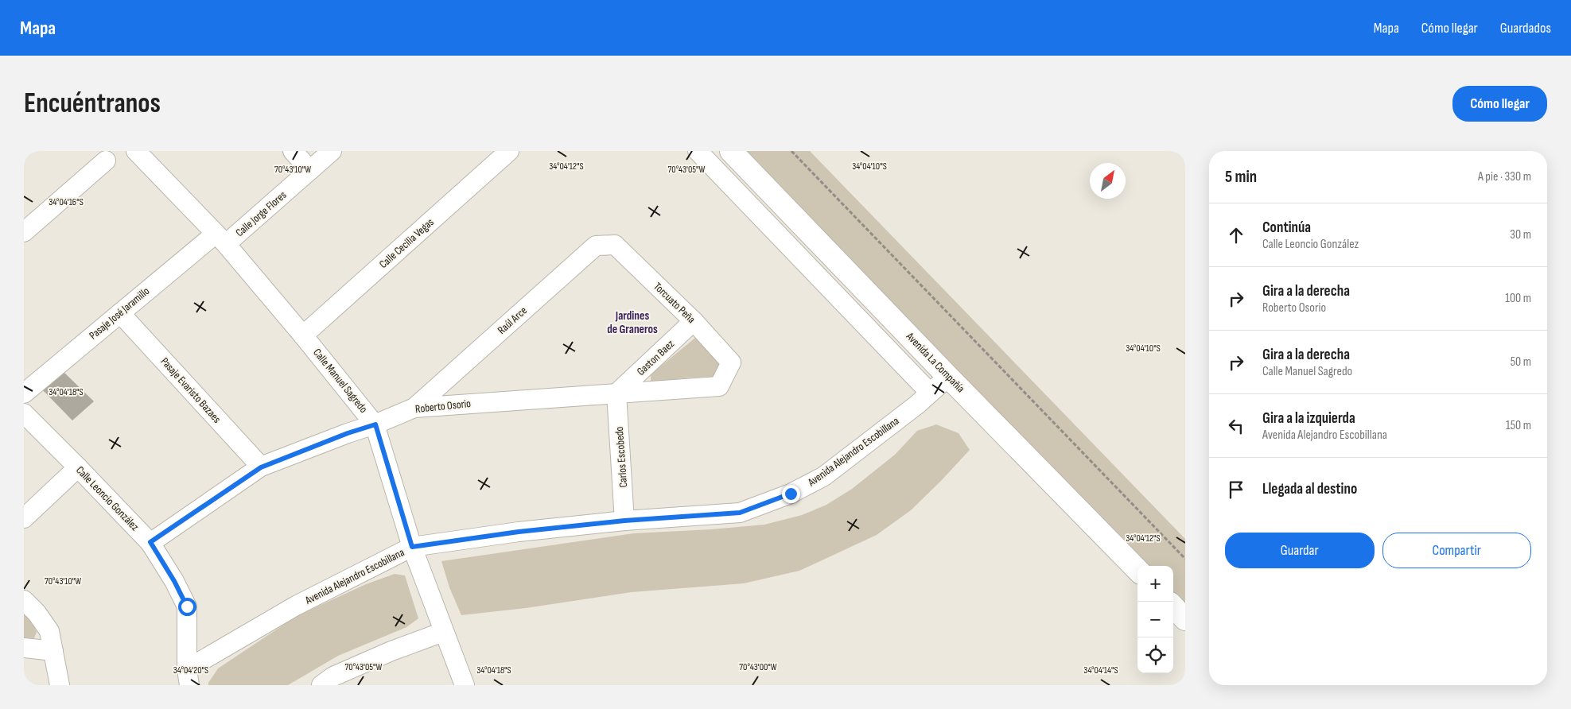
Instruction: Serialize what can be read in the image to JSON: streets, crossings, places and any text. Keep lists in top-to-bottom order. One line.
{"streets":{"main road":["Avenida La Compañía"],"street":["Calle Jorge Flores","Calle Cecilia Vegas","Torcuato Peña","Pasaje José Jaramillo","Raúl Arce","Gaston Baez","Calle Manuel Sagredo","Pasaje Evaristo Bazaes","Roberto Osorio","Avenida Alejandro Escobillana","Carlos Escobedo","Calle Leoncio González"]},"crossings":[["Calle Jorge Flores","Pasaje José Jaramillo"],["Calle Jorge Flores","Calle Manuel Sagredo"],["Calle Cecilia Vegas","Calle Manuel Sagredo"],["Torcuato Peña","Raúl Arce"],["Torcuato Peña","Gaston Baez"],["Torcuato Peña","Roberto Osorio"],["Pasaje José Jaramillo","Calle Manuel Sagredo"],["Pasaje José Jaramillo","Pasaje Evaristo Bazaes"],["Raúl Arce","Roberto Osorio"],["Gaston Baez","Roberto Osorio"],["Gaston Baez","Carlos Escobedo"],["Avenida La Compañía","Avenida Alejandro Escobillana"],["Calle Manuel Sagredo","Roberto Osorio"],["Calle Manuel Sagredo","Avenida Alejandro Escobillana"],["Pasaje Evaristo Bazaes","Roberto Osorio"],["Roberto Osorio","Carlos Escobedo"],["Roberto Osorio","Calle Leoncio González"],["Avenida Alejandro Escobillana","Carlos Escobedo"],["Avenida Alejandro Escobillana","Calle Leoncio González"]],"districts":["Jardines de Graneros"],"north":"top right","page":{"header":"Mapa","nav":["Mapa","Cómo llegar","Guardados"],"buttons":["Cómo llegar",["Guardar","Compartir"]],"title":"Encuéntranos","heading":["5 min","A pie · 330 m"],"list":[["Continúa","Calle Leoncio González","30 m"],["Gira a la derecha","Roberto Osorio","100 m"],["Gira a la derecha","Calle Manuel Sagredo","50 m"],["Gira a la izquierda","Avenida Alejandro Escobillana","150 m"],"Llegada al destino"],"map_buttons":["+","−"]},"coordinates":["34°04'12\"S","34°04'10\"S","70°43'10\"W","70°43'05\"W","34°04'16\"S","34°04'18\"S","70°43'00\"W","34°04'20\"S","34°04'14\"S"]}
